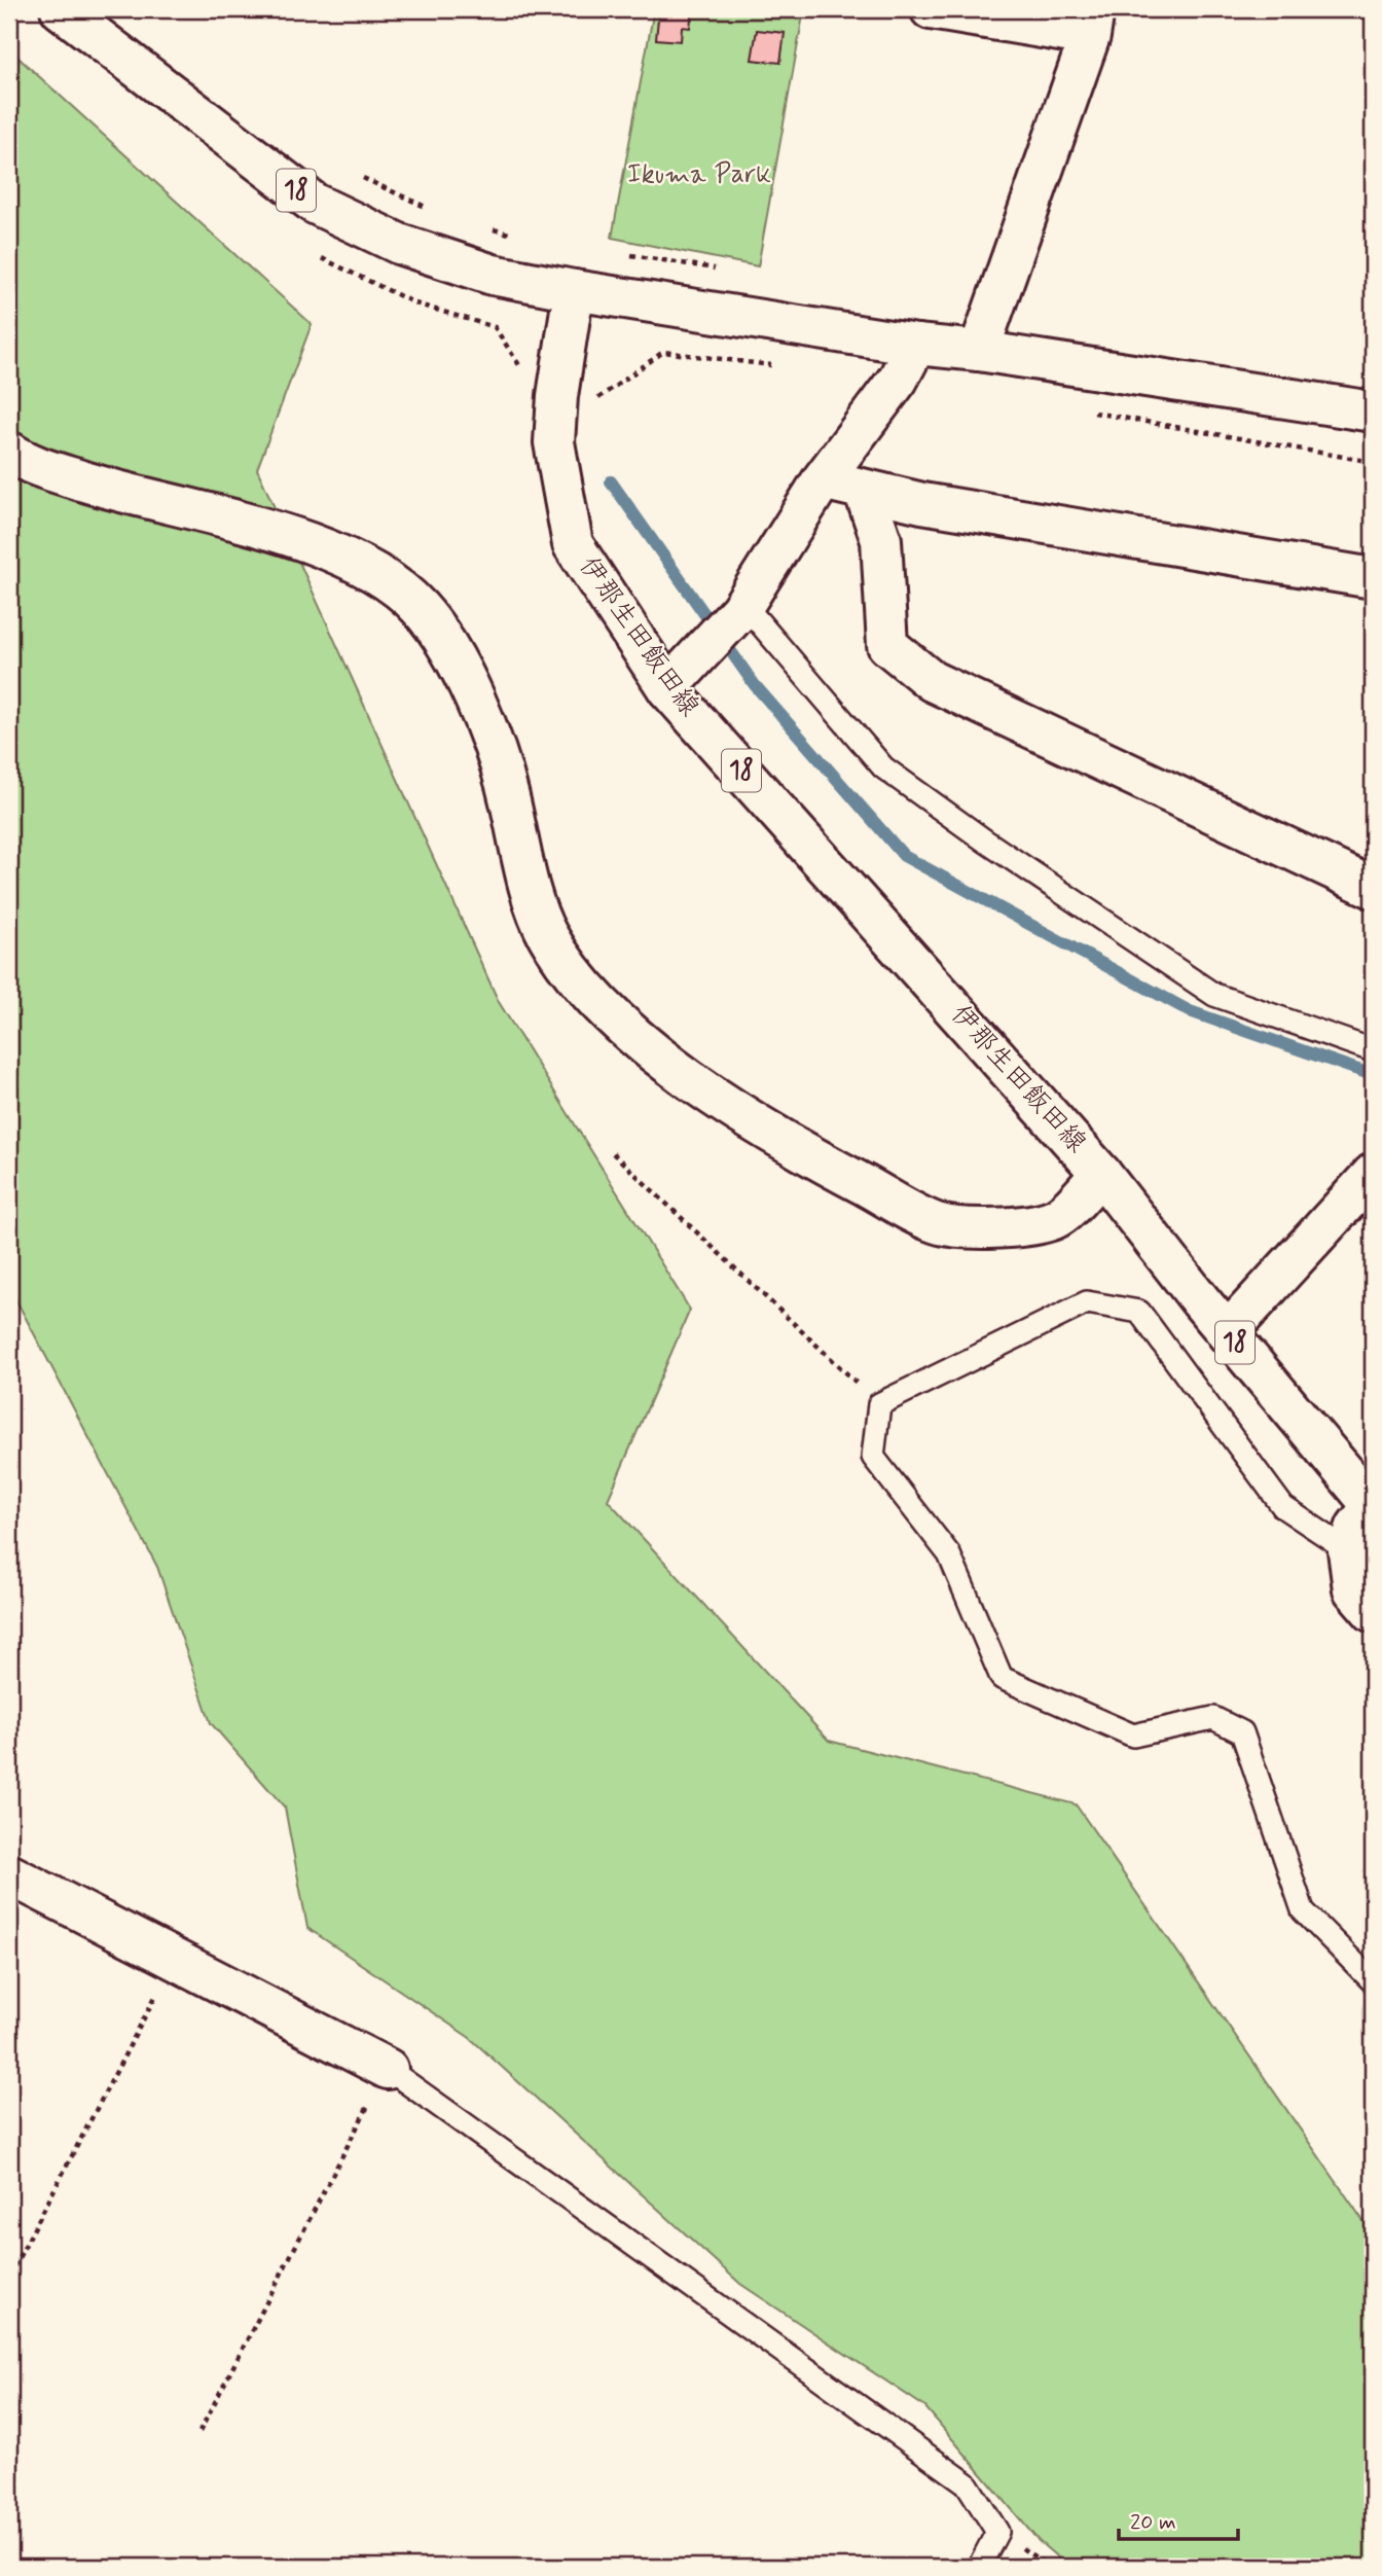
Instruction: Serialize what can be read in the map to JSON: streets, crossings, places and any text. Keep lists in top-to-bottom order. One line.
{"streets":{"street":["18","伊那生田飯田線"]},"crossings":[["18","伊那生田飯田線"]],"parks":["Ikuma Park"],"scale_bar":"20 m"}
